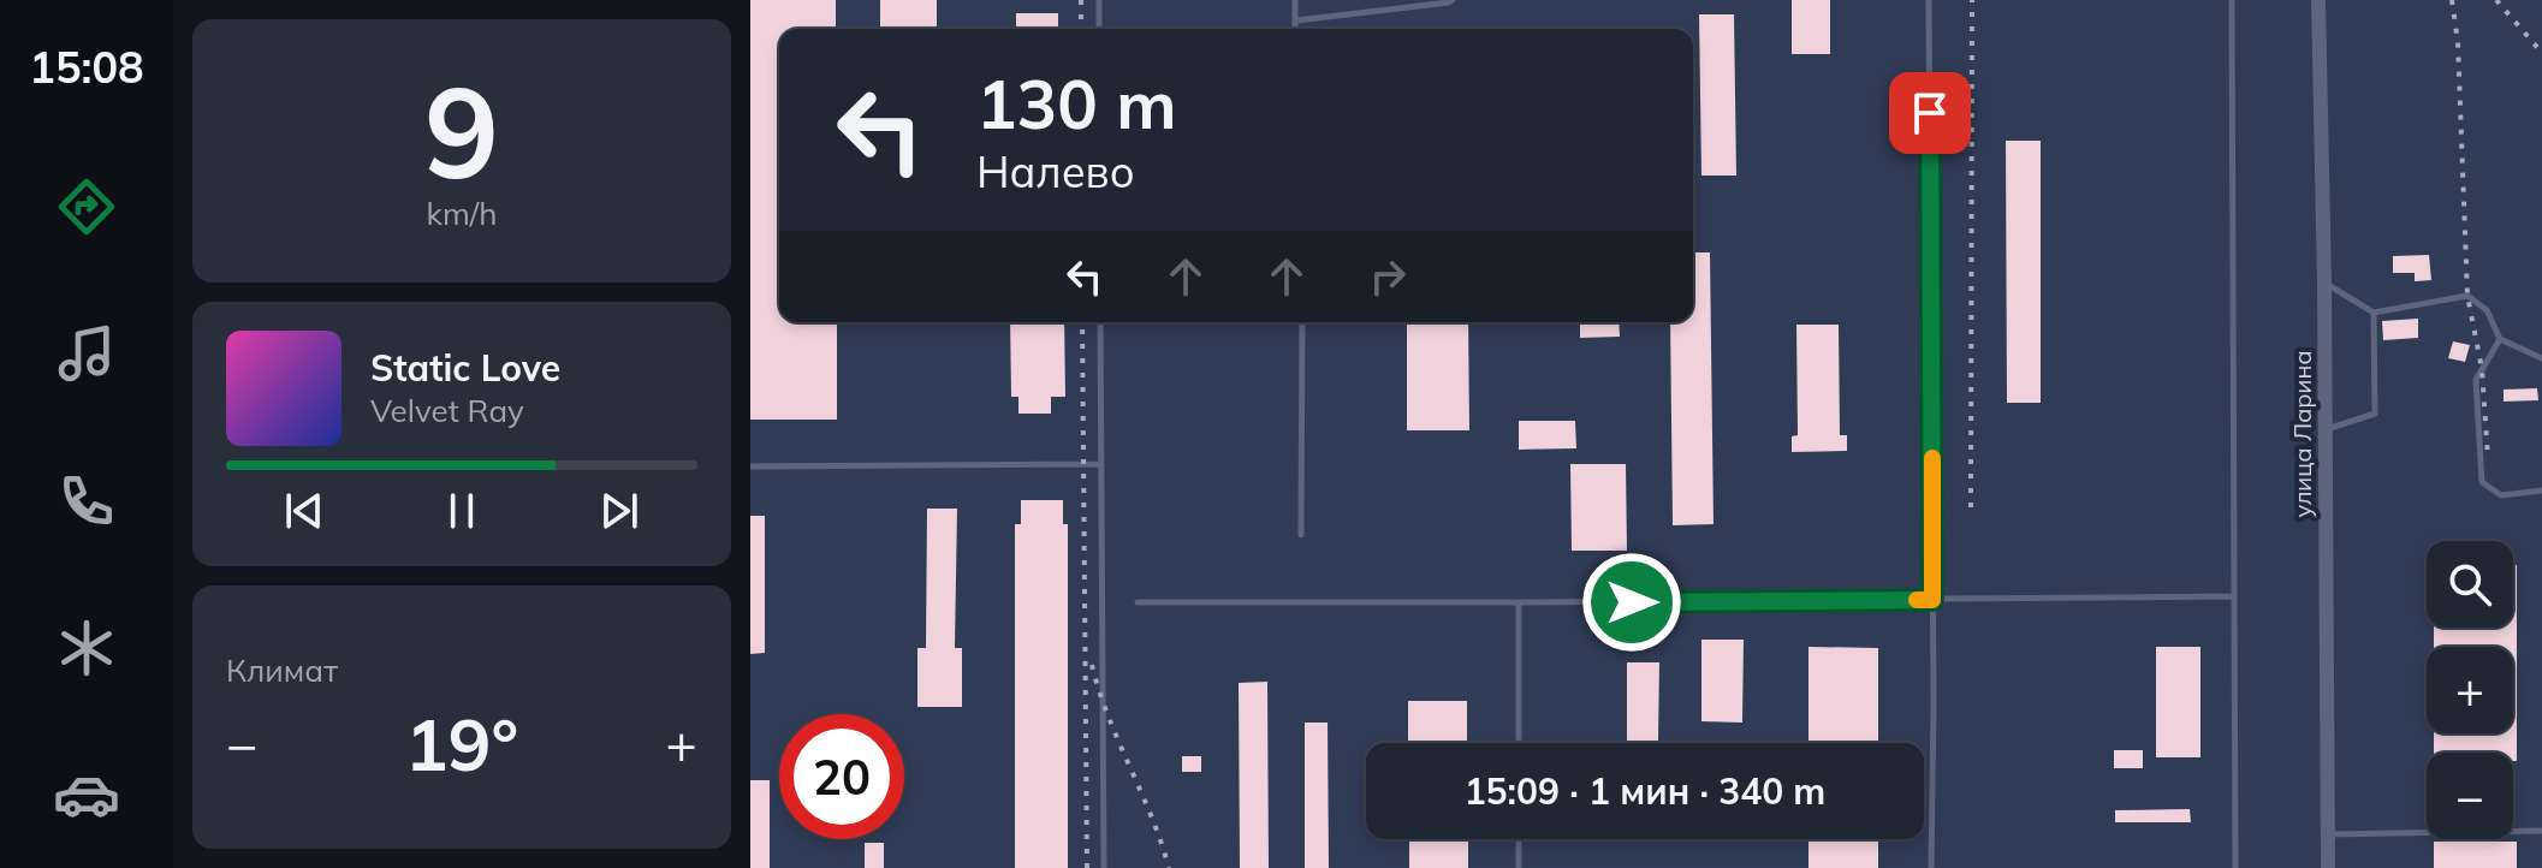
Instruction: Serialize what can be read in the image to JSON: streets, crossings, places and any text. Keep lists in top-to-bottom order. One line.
{"streets":{"street":["улица Ларина"]},"page":{"tabs":"15:08","tile":[["9","km/h"],"Климат"],"turn":["130 m","Налево"],"song":["Static Love","Velvet Ray"],"map_buttons":["+","−"],"heat":["−","19°","+"],"limit":"20","trip":"15:09 · 1 мин · 340 m"}}
